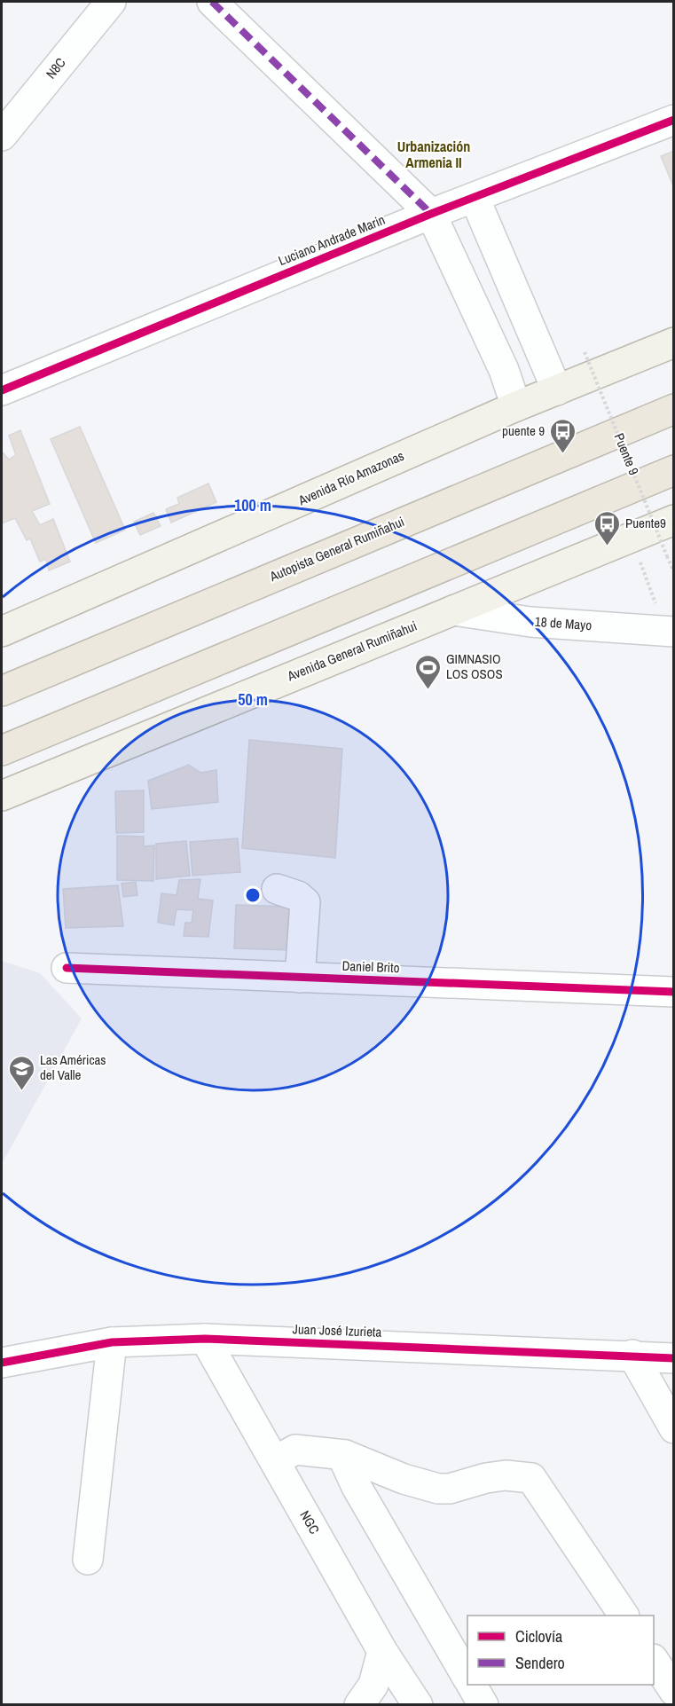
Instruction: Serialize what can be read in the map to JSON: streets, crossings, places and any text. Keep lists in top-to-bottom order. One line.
{"streets":{"highway":["Autopista General Rumiñahui"],"main road":["Avenida Río Amazonas","Avenida General Rumiñahui"],"street":["N8C","Luciano Andrade Marin","18 de Mayo","Daniel Brito","Juan José Izurieta","NGC"],"path":["Puente 9"]},"crossings":[["18 de Mayo","Avenida General Rumiñahui"],["Juan José Izurieta","NGC"]],"districts":["Urbanización Armenia II"],"places":{"bus stop":["puente 9","Puente9"],"sports":["GIMNASIO LOS OSOS"],"school or university":["Las Américas del Valle"]},"legend":["Ciclovía","Sendero"],"rings":["100 m","50 m"]}
